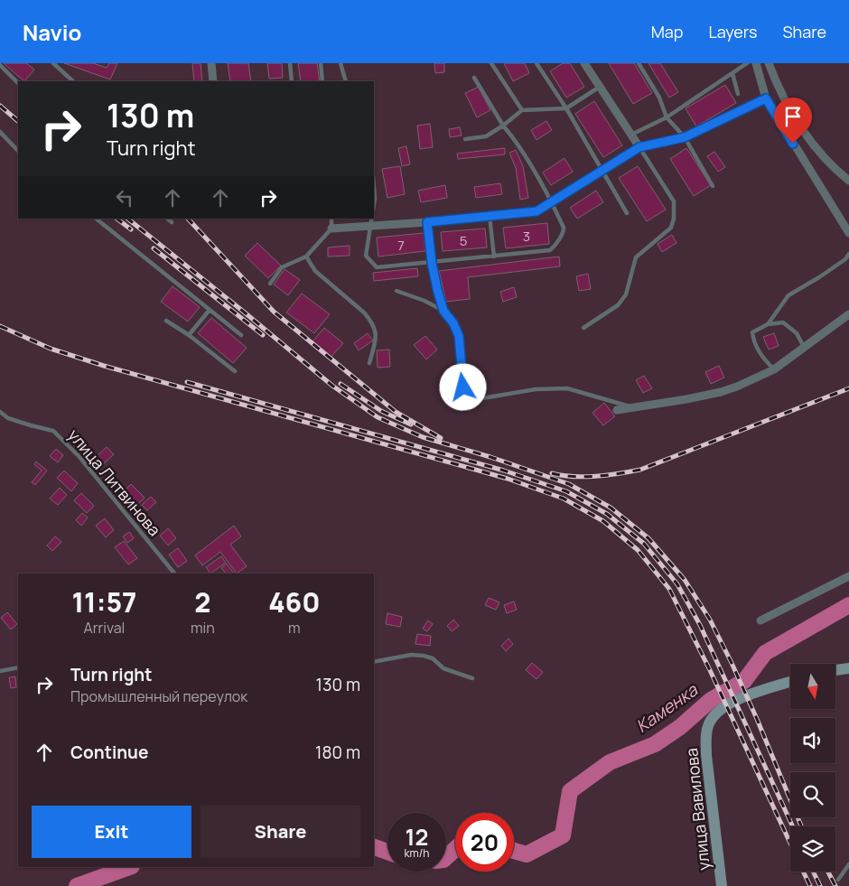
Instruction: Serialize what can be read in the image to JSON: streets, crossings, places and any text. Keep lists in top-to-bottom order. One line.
{"streets":{"main road":["улица Вавилова"],"lane":["улица Литвинова"]},"water":["Каменка"],"house_numbers":["3","5","7"],"north":"bottom","page":{"header":"Navio","nav":["Map","Layers","Share"],"turn":["130 m","Turn right"],"eta":["11:57","Arrival","2","min","460","m"],"list":[{"name":"Turn right","note":"Промышленный переулок","value":"130 m"},{"name":"Continue","value":"180 m"}],"buttons":["Exit","Share"],"speed":"12 km/h","limit":"20"}}
